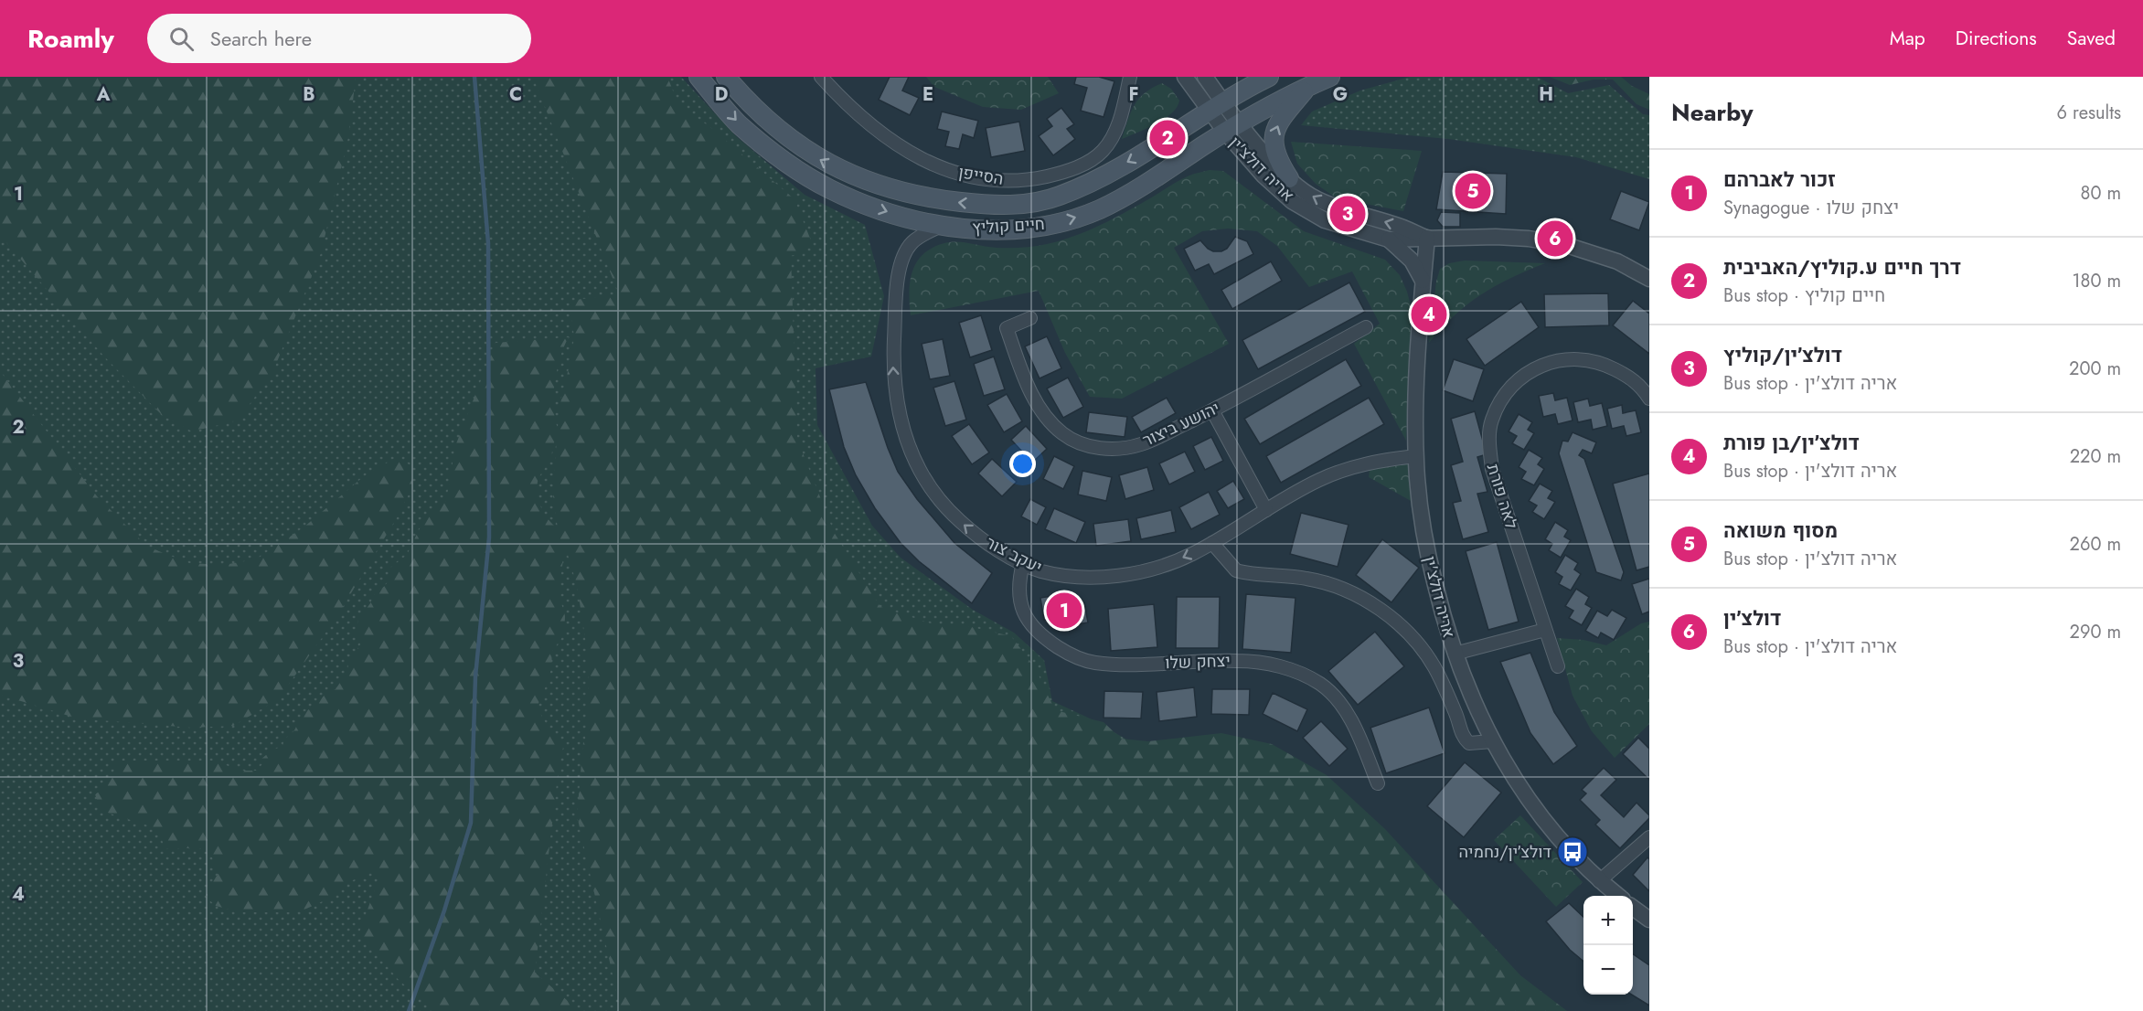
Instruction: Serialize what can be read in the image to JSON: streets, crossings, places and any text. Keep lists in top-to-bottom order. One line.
{"streets":{"main road":["חיים קוליץ"],"street":["אריה דולצ'ין","הסייפן","יהושע ביצור","לאה פורת","יעקב צור","יצחק שלו"]},"crossings":[["אריה דולצ'ין","חיים קוליץ"],["אריה דולצ'ין","יעקב צור"],["חיים קוליץ","יעקב צור"],["יעקב צור","יצחק שלו"]],"places":{"bus stop":["דולצ׳ין/נחמיה"]},"page":{"header":"Roamly","search":"Search here","nav":["Map","Directions","Saved"],"heading":["Nearby","6 results"],"pins":["2","5","3","6","4","1"],"list":[{"mark":"1","name":"זכור לאברהם","note":"Synagogue · יצחק שלו","value":"80 m"},{"mark":"2","name":"דרך חיים ע.קוליץ/האביבית","note":"Bus stop · חיים קוליץ","value":"180 m"},{"mark":"3","name":"דולצ׳ין/קוליץ","note":"Bus stop · אריה דולצ'ין","value":"200 m"},{"mark":"4","name":"דולצ׳ין/בן פורת","note":"Bus stop · אריה דולצ'ין","value":"220 m"},{"mark":"5","name":"מסוף משואה","note":"Bus stop · אריה דולצ'ין","value":"260 m"},{"mark":"6","name":"דולצ׳ין","note":"Bus stop · אריה דולצ'ין","value":"290 m"}],"map_buttons":["+","−"]},"grid":{"columns":["A","B","C","D","E","F","G","H"],"rows":["1","2","3","4"]}}
